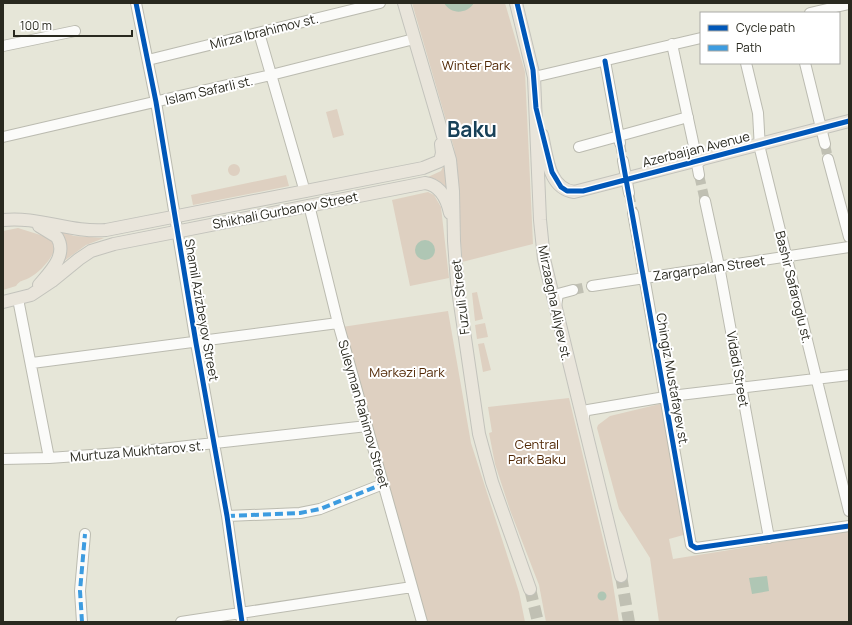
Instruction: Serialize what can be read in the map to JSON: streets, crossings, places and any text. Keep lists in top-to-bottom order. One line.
{"streets":{"main road":["Azerbaijan Avenue","Shikhali Gurbanov Street","Fuzuli Street","Mirzaagha Aliyev st."],"street":["Mirza Ibrahimov st.","Islam Safarli st.","Zargarpalan Street","Bashir Safaroglu st.","Shamil Azizbeyov Street","Vidadi Street","Chingiz Mustafayev st.","Suleyman Rahimov Street","Murtuza Mukhtarov st."]},"crossings":[["Mirza Ibrahimov st.","Shamil Azizbeyov Street"],["Islam Safarli st.","Fuzuli Street"],["Islam Safarli st.","Shamil Azizbeyov Street"],["Azerbaijan Avenue","Bashir Safaroglu st."],["Azerbaijan Avenue","Mirzaagha Aliyev st."],["Shikhali Gurbanov Street","Fuzuli Street"],["Shikhali Gurbanov Street","Shamil Azizbeyov Street"],["Shikhali Gurbanov Street","Suleyman Rahimov Street"],["Zargarpalan Street","Bashir Safaroglu st."],["Zargarpalan Street","Vidadi Street"],["Zargarpalan Street","Chingiz Mustafayev st."],["Shamil Azizbeyov Street","Murtuza Mukhtarov st."],["Vidadi Street","Chingiz Mustafayev st."],["Suleyman Rahimov Street","Murtuza Mukhtarov st."]],"districts":["Baku"],"parks":["Winter Park","Mərkəzi Park","Central Park Baku"],"legend":["Cycle path","Path"],"scale_bar":"100 m"}
